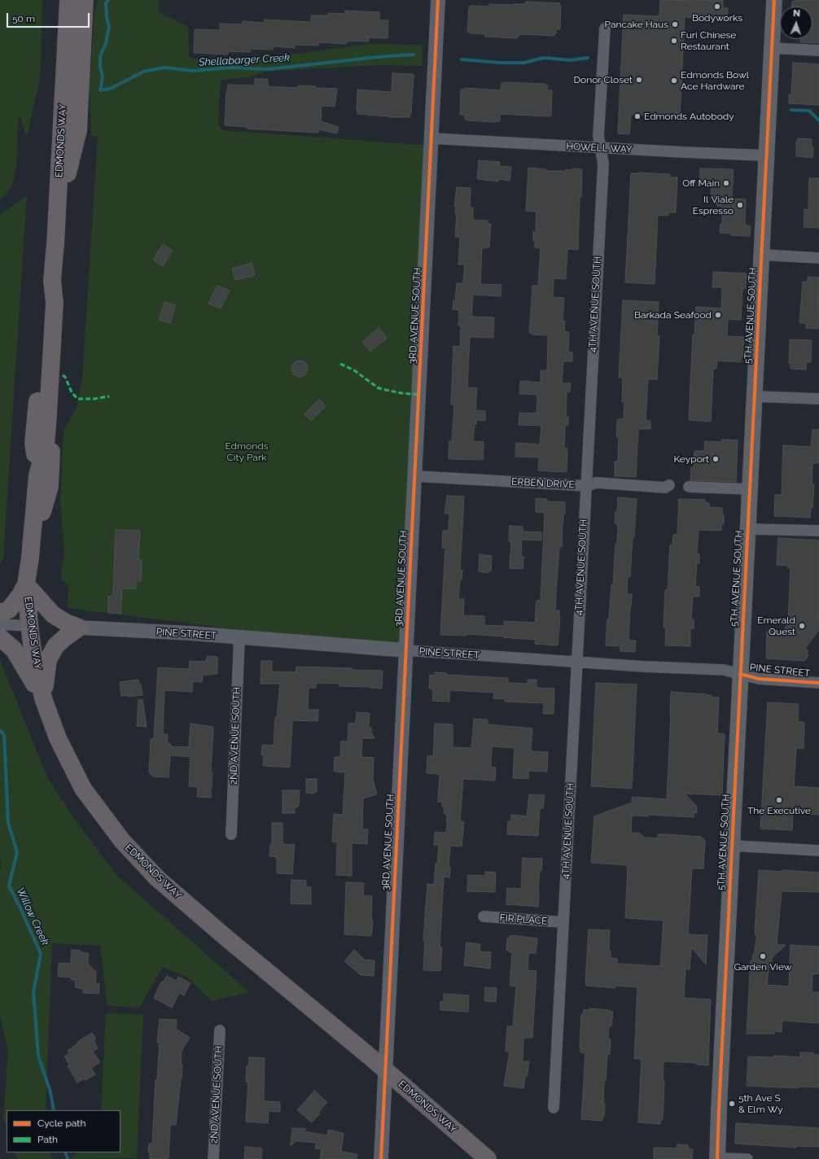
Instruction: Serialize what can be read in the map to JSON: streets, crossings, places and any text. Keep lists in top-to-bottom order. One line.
{"streets":{"main road":["EDMONDS WAY","5TH AVENUE SOUTH"],"street":["HOWELL WAY","4TH AVENUE SOUTH","3RD AVENUE SOUTH","ERBEN DRIVE","PINE STREET","2ND AVENUE SOUTH","FIR PLACE"]},"crossings":[["HOWELL WAY","4TH AVENUE SOUTH"],["HOWELL WAY","3RD AVENUE SOUTH"],["HOWELL WAY","5TH AVENUE SOUTH"],["4TH AVENUE SOUTH","ERBEN DRIVE"],["4TH AVENUE SOUTH","PINE STREET"],["4TH AVENUE SOUTH","FIR PLACE"],["3RD AVENUE SOUTH","ERBEN DRIVE"],["3RD AVENUE SOUTH","PINE STREET"],["5TH AVENUE SOUTH","PINE STREET"],["PINE STREET","2ND AVENUE SOUTH"]],"water":["Shellabarger Creek","Willow Creek"],"parks":["Edmonds City Park"],"places":["Bodyworks","Pancake Haus","Furi Chinese Restaurant","Donor Closet","Edmonds Bowl Ace Hardware","Edmonds Autobody","Off Main","Il Viale Espresso","Barkada Seafood","Keyport","Emerald Quest","The Executive","Garden View","5th Ave S & Elm Wy"],"legend":["Cycle path","Path"],"scale_bar":"50 m","north":"top"}
